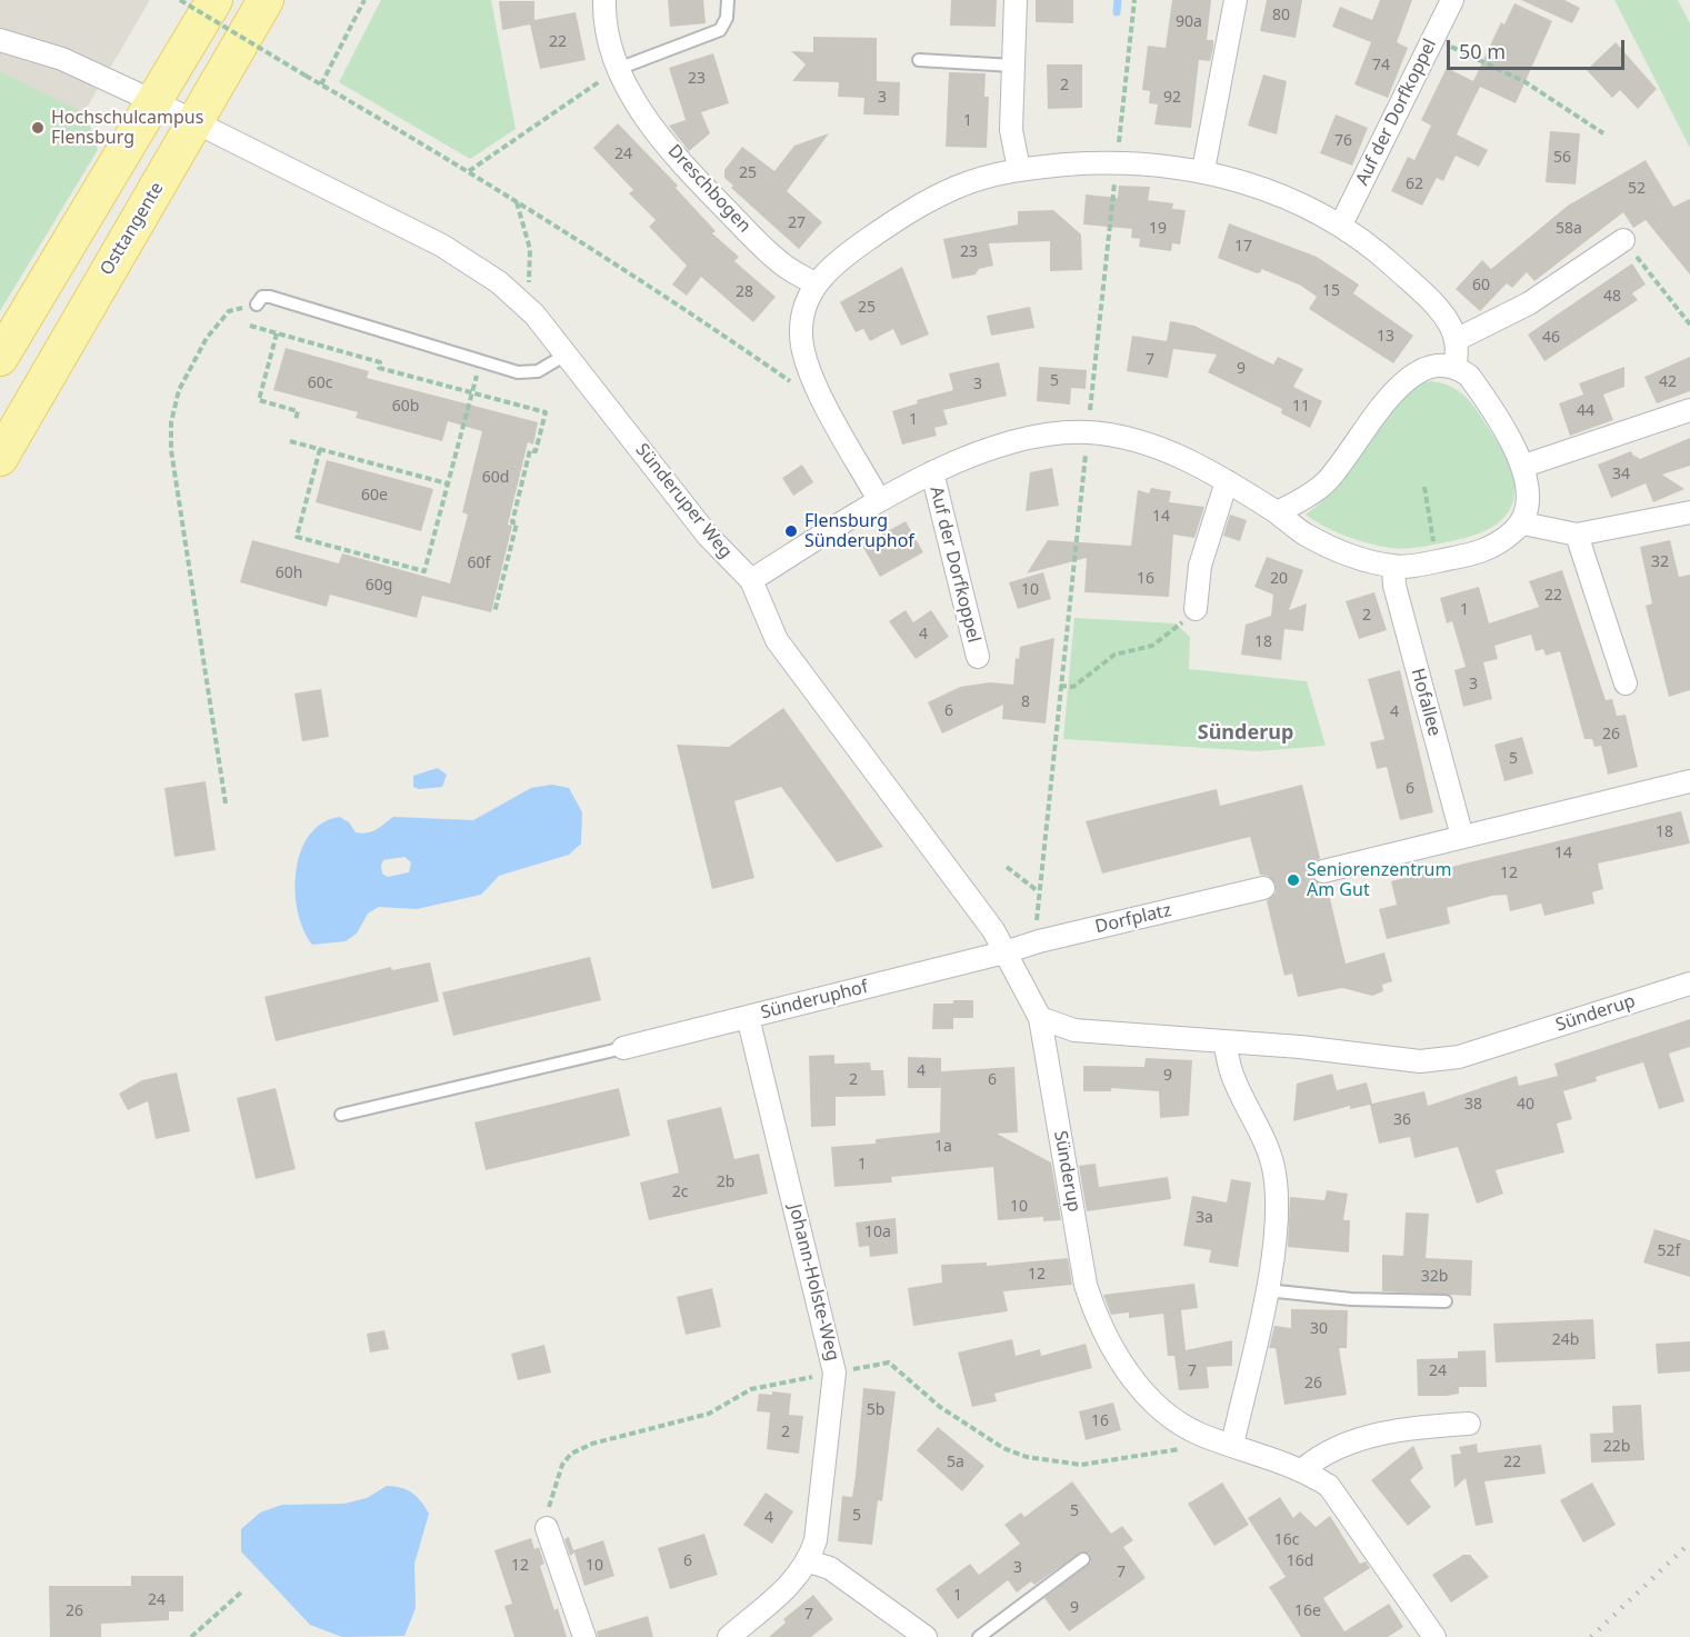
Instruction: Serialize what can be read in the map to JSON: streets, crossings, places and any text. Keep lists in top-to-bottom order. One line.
{"streets":{"main road":["Osttangente"],"street":["Auf der Dorfkoppel","Dreschbogen","Sünderuper Weg","Hofallee","Dorfplatz","Sünderuphof","Sünderup","Johann-Holste-Weg"]},"crossings":[["Auf der Dorfkoppel","Sünderuper Weg"],["Auf der Dorfkoppel","Hofallee"],["Osttangente","Sünderuper Weg"],["Sünderuper Weg","Dorfplatz"],["Sünderuper Weg","Sünderuphof"],["Sünderuper Weg","Sünderup"],["Dorfplatz","Sünderuphof"],["Sünderuphof","Johann-Holste-Weg"]],"districts":["Sünderup"],"places":["Hochschulcampus Flensburg","Flensburg Sünderuphof","Seniorenzentrum Am Gut"],"house_numbers":["80","90a","22","74","23","2","3","92","1","76","24","56","25","62","52","27","19","58a","17","23","60","15","28","48","25","13","46","7","9","5","42","60c","3","60b","11","44","1","34","60d","60e","14","32","60f","60h","16","20","60g","10","22","1","2","4","18","3","8","6","4","26","5","6","18","14","12","4","9","2","6","38","40","36","1a","1","2b","2c","10","3a","10a","52f","12","32b","30","24b","7","24","26","5b","16","2","22b","5a","22","5","5","4","16c","6","16d","12","10","3","7","1","24","9","26","16e","7"],"scale_bar":"50 m"}
